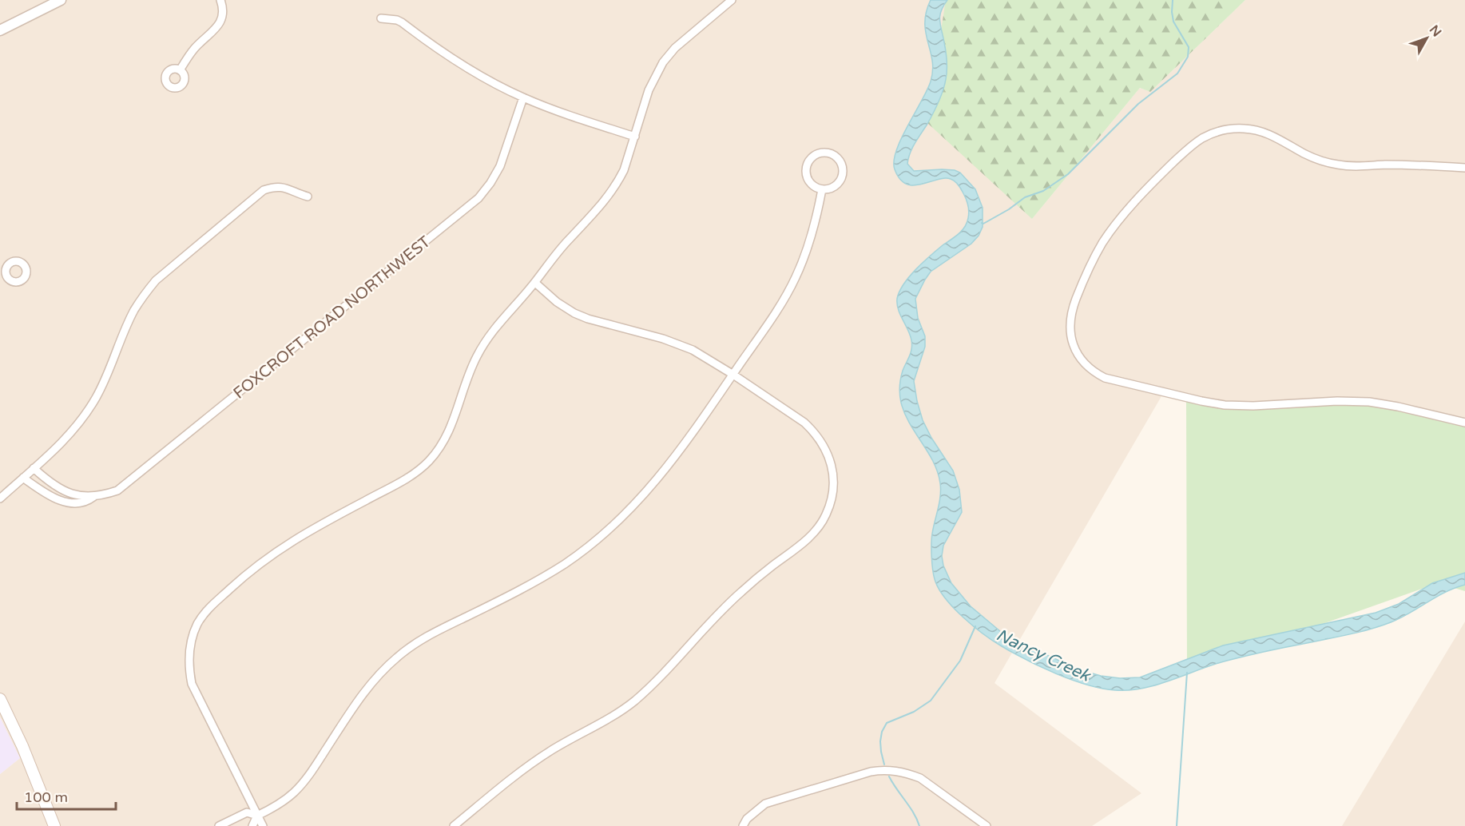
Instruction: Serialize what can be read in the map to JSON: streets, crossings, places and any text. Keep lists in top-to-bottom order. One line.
{"streets":{"street":["FOXCROFT ROAD NORTHWEST"]},"water":["Nancy Creek"],"scale_bar":"100 m","north":"top right"}
